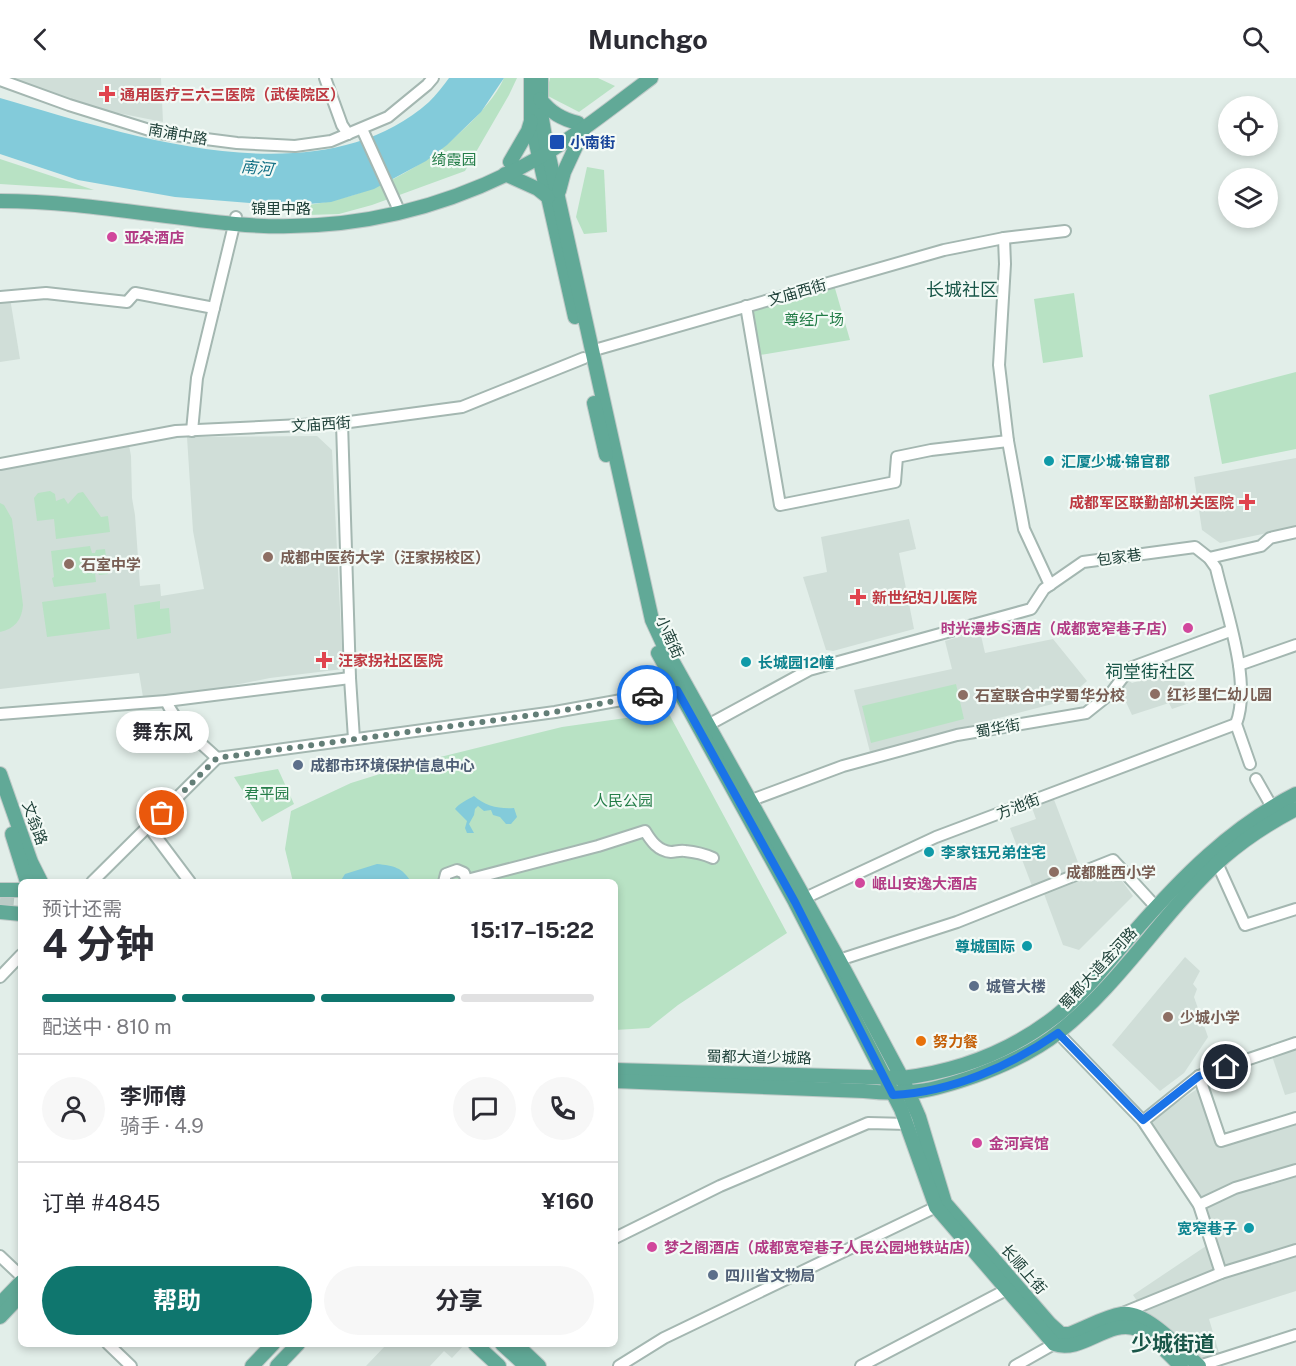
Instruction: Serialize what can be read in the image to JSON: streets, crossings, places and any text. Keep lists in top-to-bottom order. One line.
{"streets":{"main road":["锦里中路","小南街","文翁路","蜀都大道金河路","蜀都大道少城路","长顺上街"],"street":["南浦中路","文庙西街","包家巷","蜀华街","方池街"]},"crossings":[["锦里中路","小南街"],["文庙西街","小南街"],["包家巷","小南街"],["小南街","蜀华街"],["小南街","方池街"],["小南街","蜀都大道金河路"],["小南街","蜀都大道少城路"],["小南街","长顺上街"],["蜀都大道金河路","蜀都大道少城路"],["蜀都大道金河路","长顺上街"],["蜀都大道少城路","长顺上街"]],"districts":["长城社区","祠堂街社区","少城街道"],"water":["南河"],"parks":["绮霞园","尊经广场","君平园","人民公园"],"places":{"health":["通用医疗三六三医院（武侯院区）","成都军区联勤部机关医院","新世纪妇儿医院","汪家拐社区医院"],"transit":["小南街"],"other":["亚朵酒店","汇厦少城·锦官郡","成都中医药大学（汪家拐校区）","石室中学","时光漫步S酒店（成都宽窄巷子店）","长城园12幢","红衫里仁幼儿园","石室联合中学蜀华分校","成都市环境保护信息中心","舞东风","李家钰兄弟住宅","成都胜西小学","岷山安逸大酒店","尊城国际","城管大楼","少城小学","努力餐","金河宾馆","宽窄巷子","梦之阁酒店（成都宽窄巷子人民公园地铁站店）","四川省文物局"]},"page":{"header":"Munchgo","bubble":"舞东风","heading":["4 分钟","预计还需","15:17–15:22"],"panel":["李师傅","骑手 · 4.9","订单 #4845","¥160"],"bar":"配送中 · 810 m","buttons":["帮助","分享"]}}
